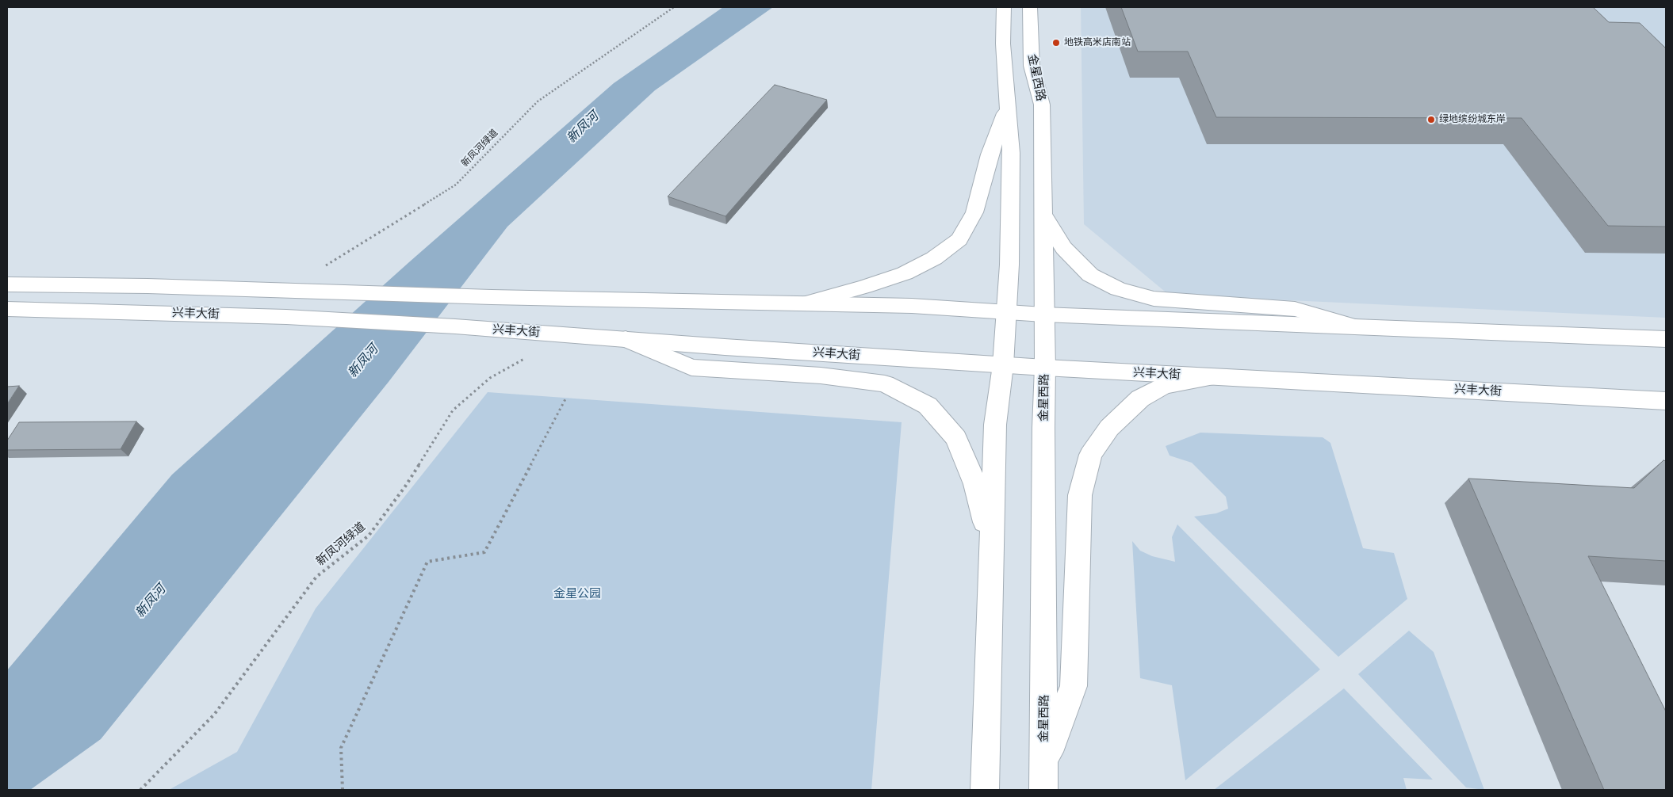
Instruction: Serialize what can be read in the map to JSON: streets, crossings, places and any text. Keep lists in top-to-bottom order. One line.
{"streets":{"main road":["金星西路","兴丰大街"],"path":["新凤河绿道"]},"crossings":[["金星西路","兴丰大街"],["新凤河绿道","兴丰大街"]],"water":["新凤河"],"parks":["金星公园"],"places":["地铁高米店南站","绿地缤纷城东岸"]}
